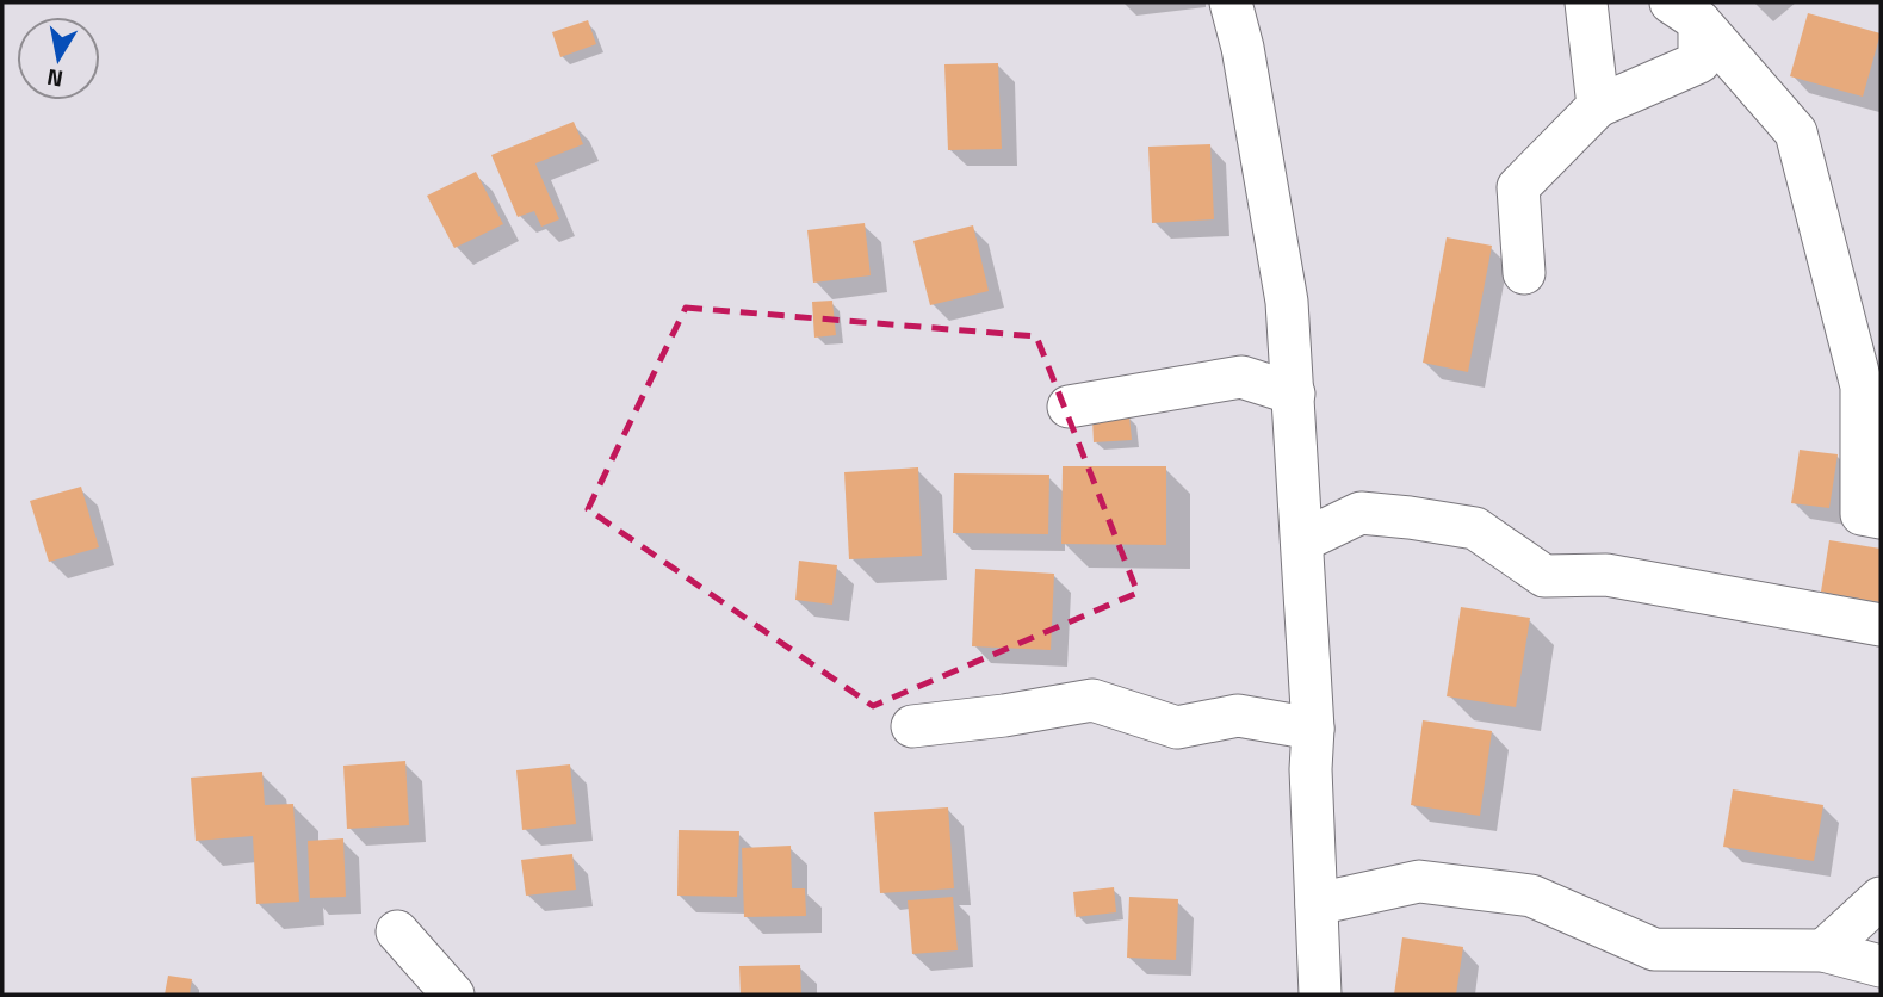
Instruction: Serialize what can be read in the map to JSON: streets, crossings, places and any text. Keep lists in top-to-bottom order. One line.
{"north":"bottom"}
